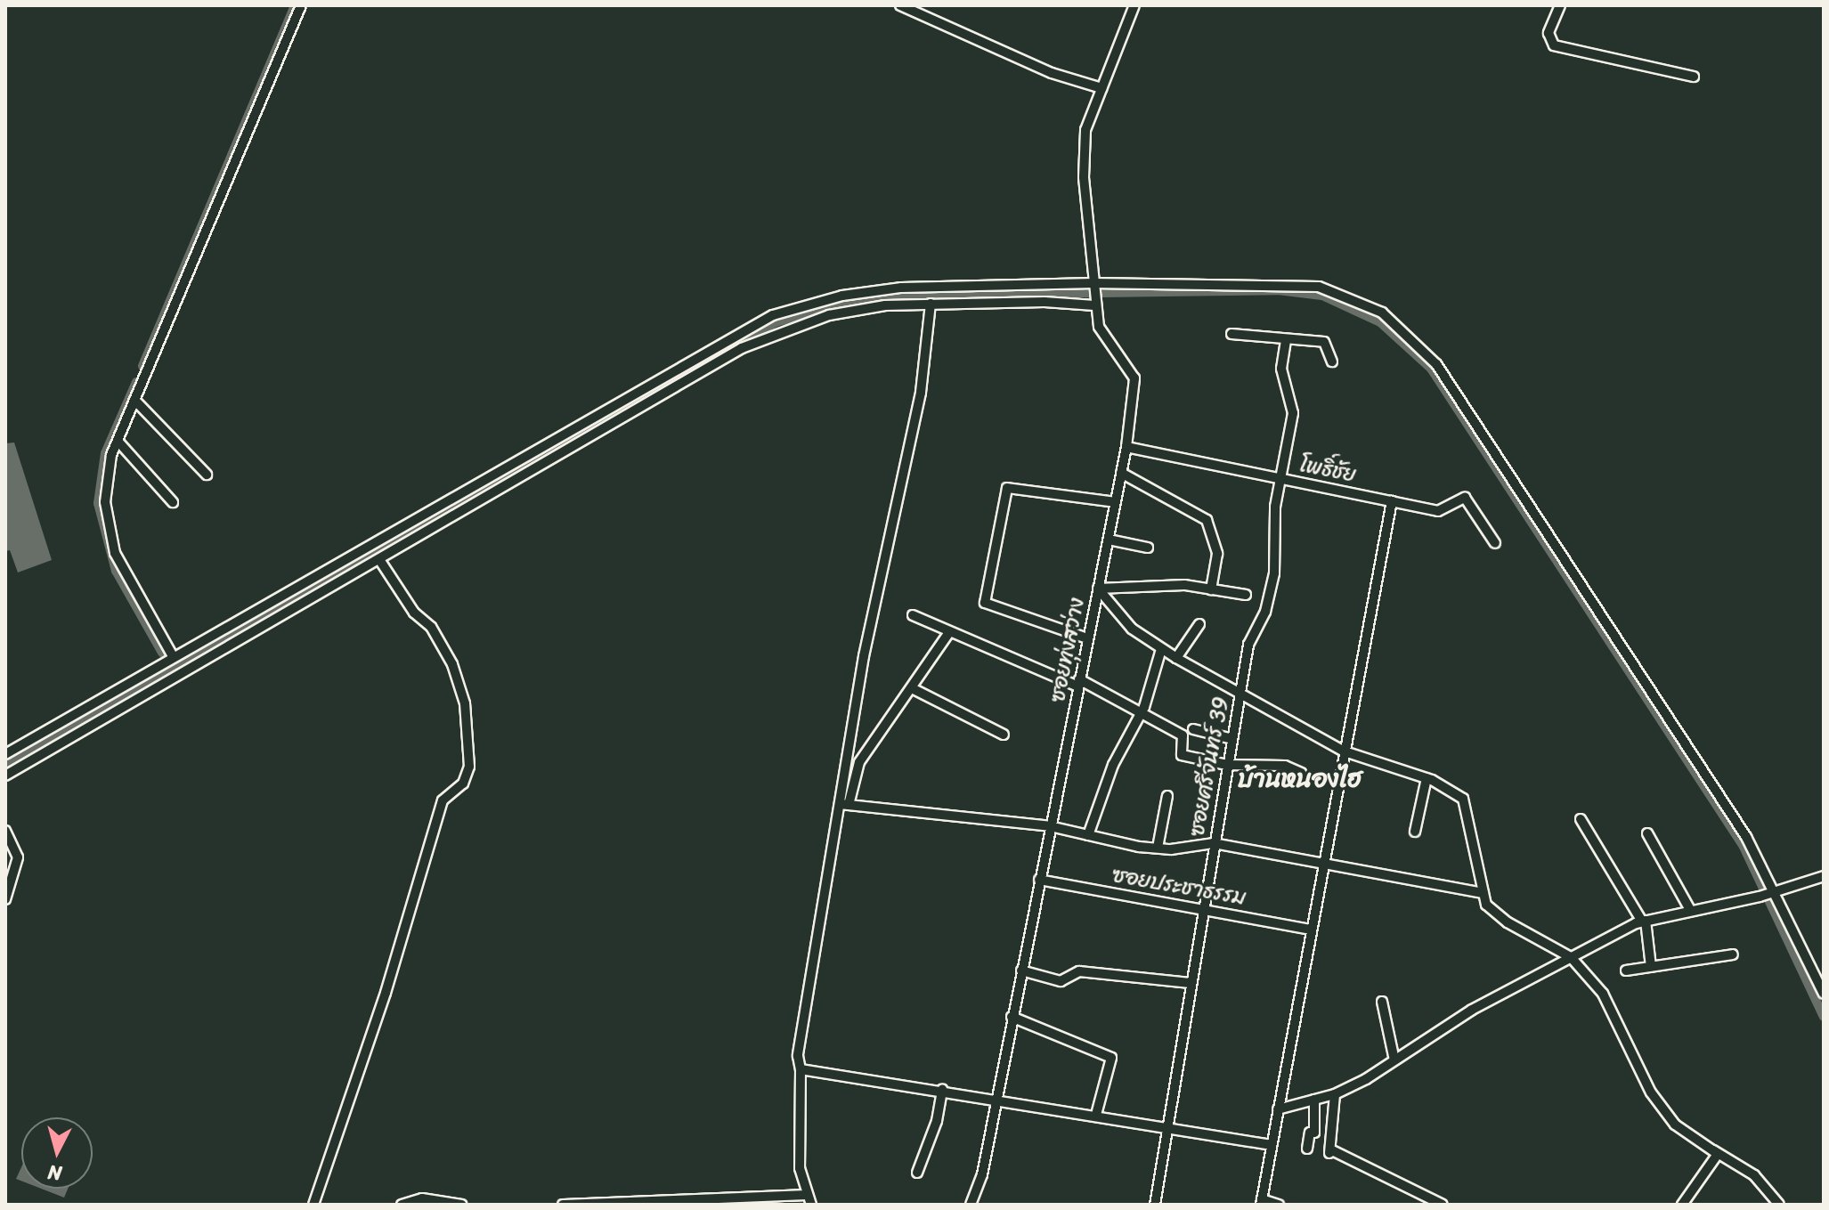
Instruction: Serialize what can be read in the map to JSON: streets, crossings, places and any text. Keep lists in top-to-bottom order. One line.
{"streets":{"street":["โพธิ์ชัย","ซอยทุ่งสว่าง","ซอยศรีจันทร์ 39","ซอยประชาธรรม"]},"crossings":[["โพธิ์ชัย","ซอยทุ่งสว่าง"],["โพธิ์ชัย","ซอยศรีจันทร์ 39"],["ซอยทุ่งสว่าง","ซอยประชาธรรม"],["ซอยศรีจันทร์ 39","ซอยประชาธรรม"]],"districts":["บ้านหนองไฮ"],"north":"bottom"}
